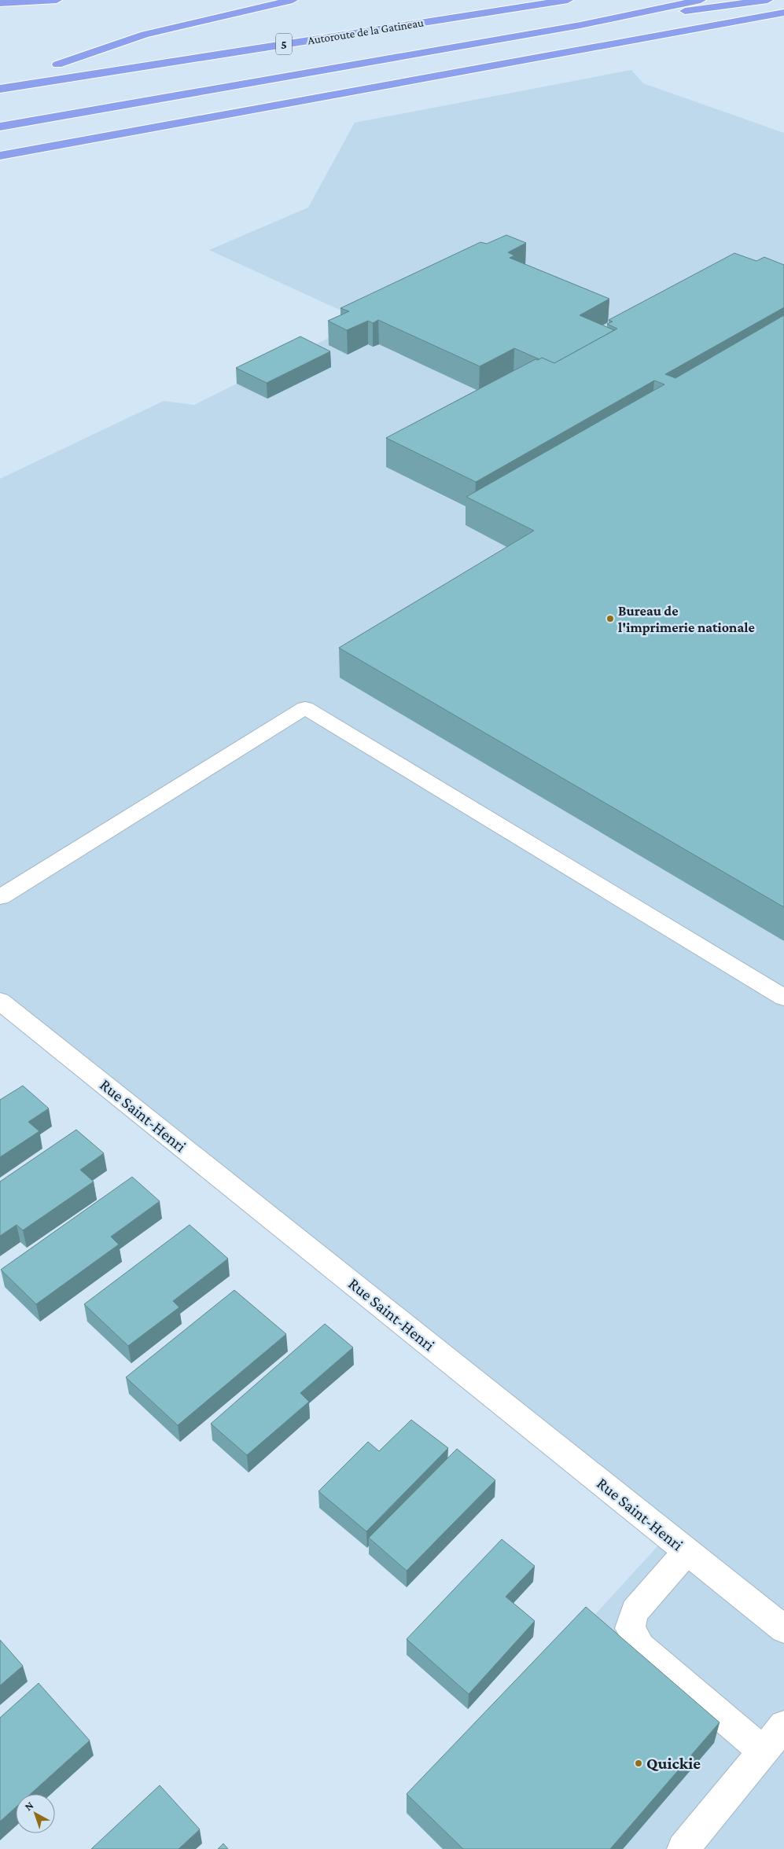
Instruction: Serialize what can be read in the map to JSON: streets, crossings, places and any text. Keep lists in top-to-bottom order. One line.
{"streets":{"highway":["Autoroute de la Gatineau","5"],"street":["Rue Saint-Henri"]},"places":["Bureau de l'imprimerie nationale","Quickie"],"north":"top left"}
